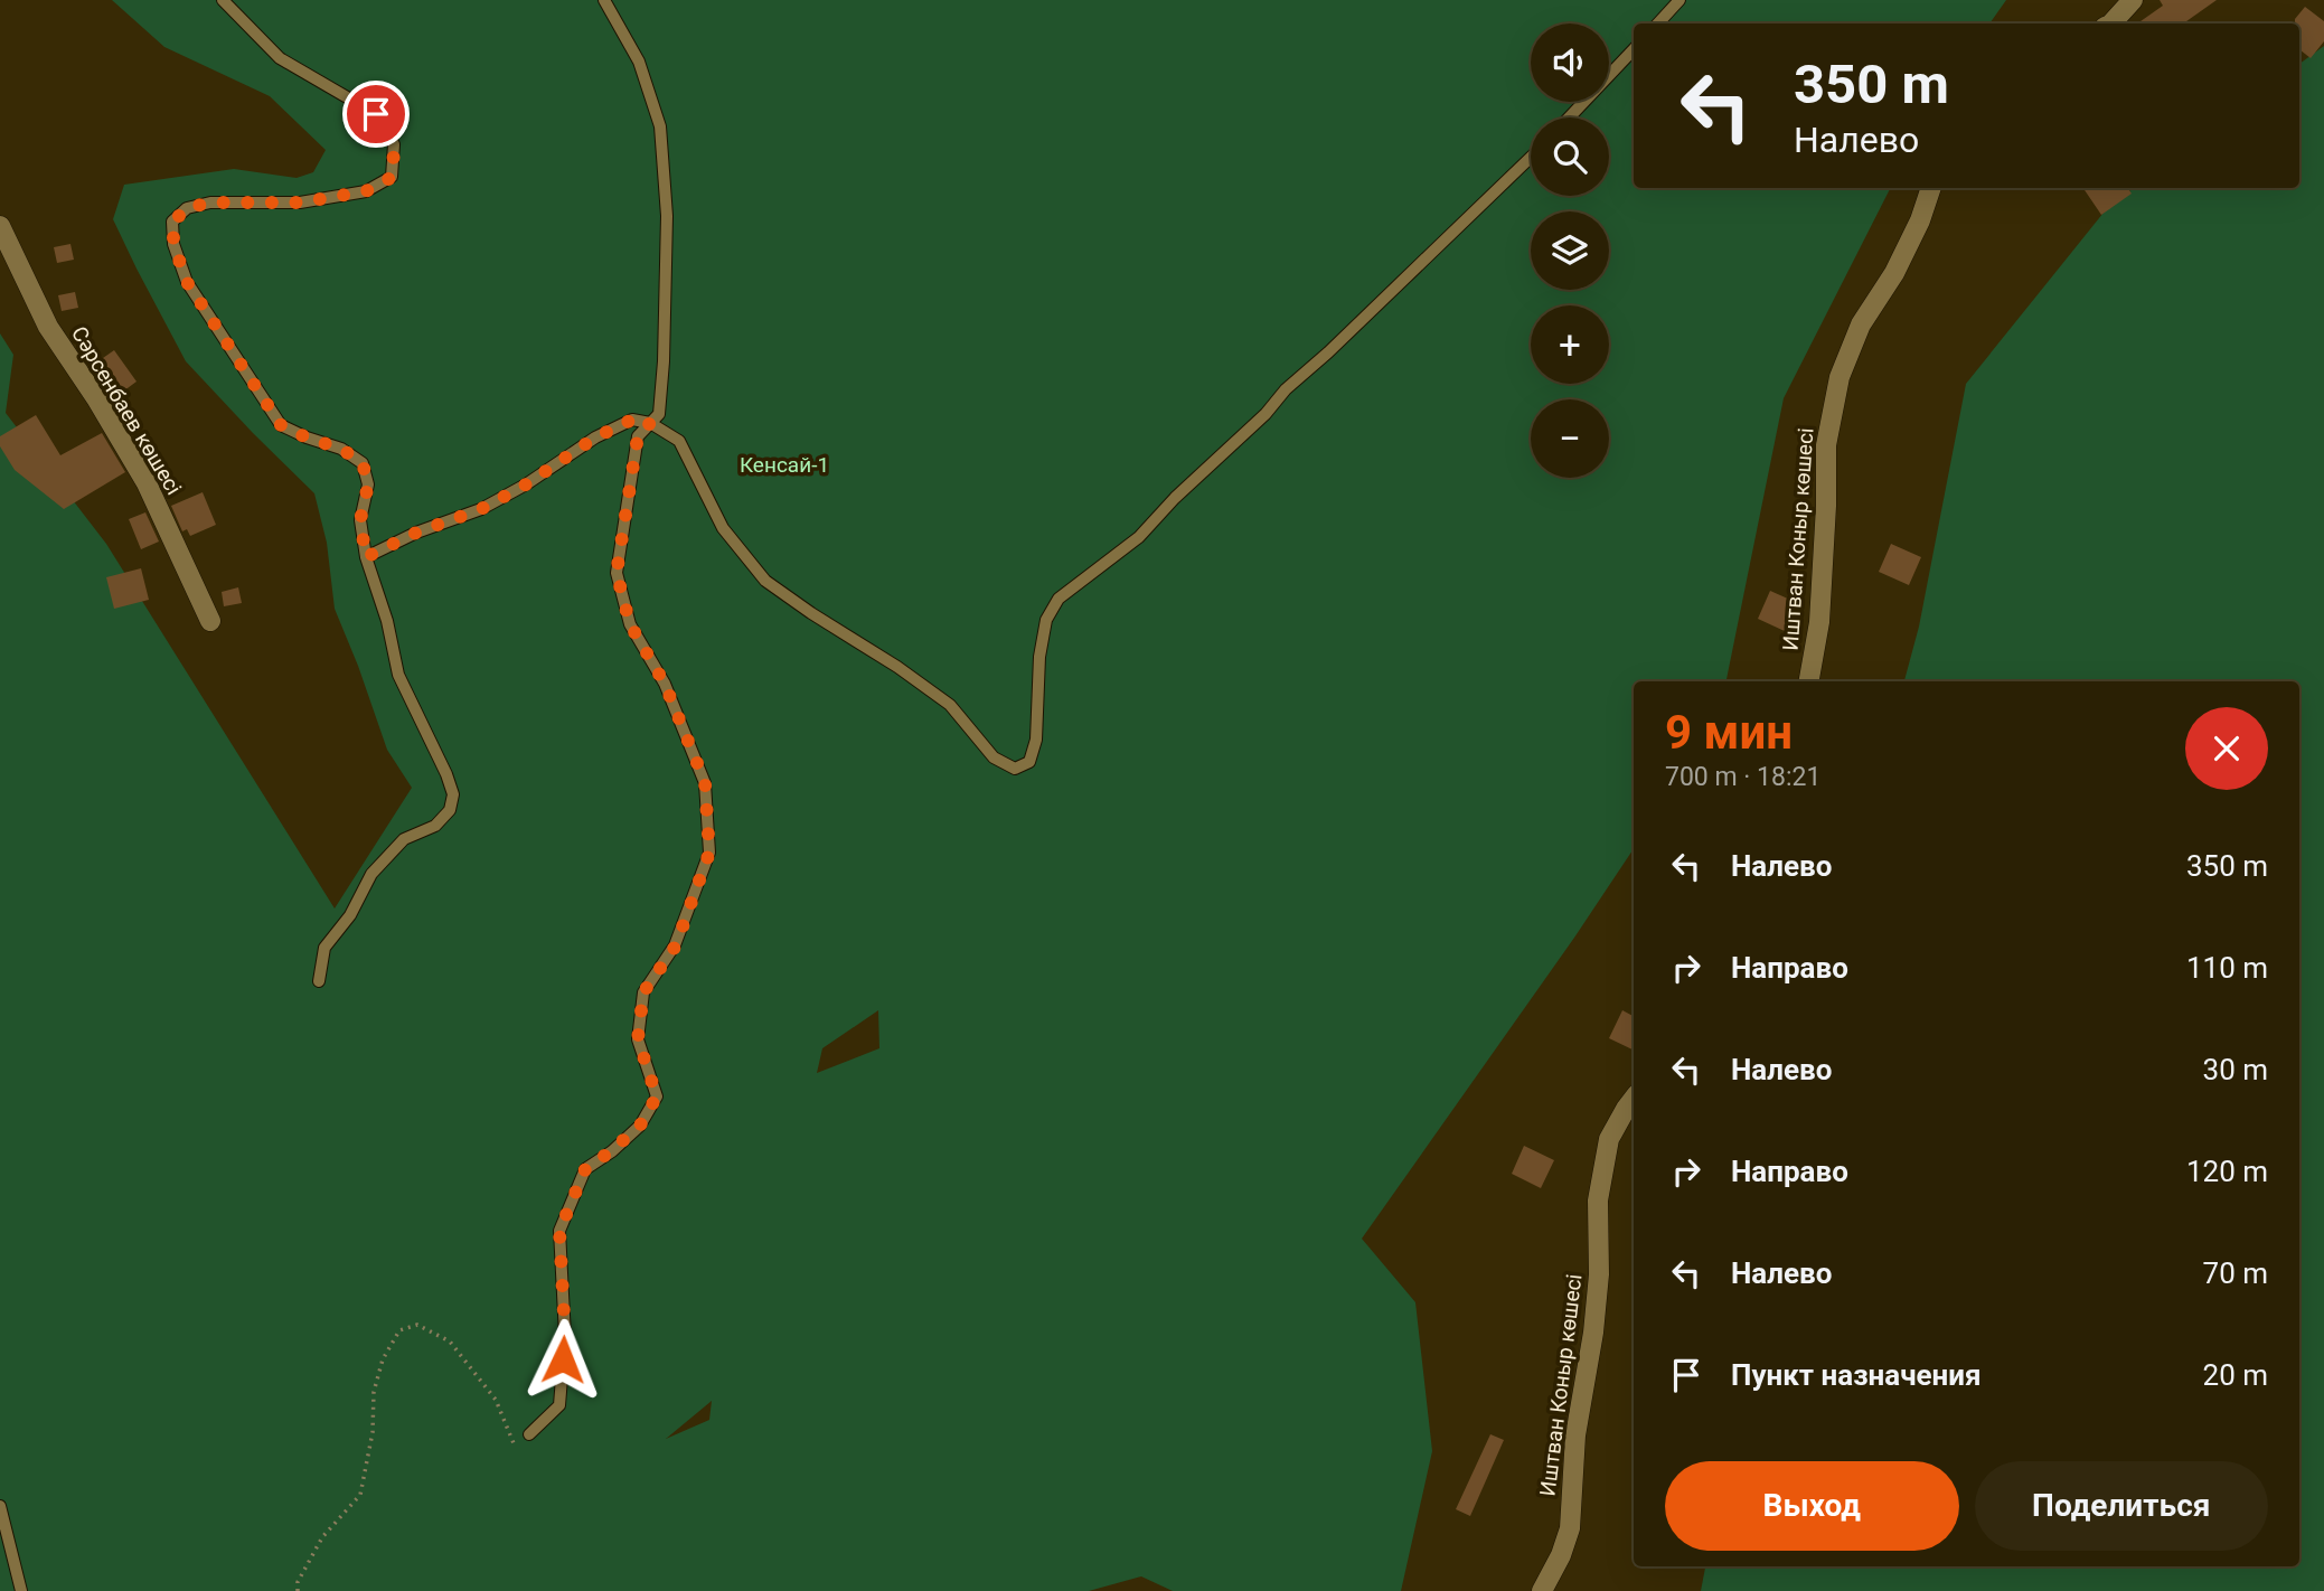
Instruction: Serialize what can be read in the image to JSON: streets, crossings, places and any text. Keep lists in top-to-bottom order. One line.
{"streets":{"street":["Сәрсенбаев көшесі","Иштван Коныр көшесі"]},"parks":["Кенсай-1"],"page":{"map_buttons":["+","−"],"turn":["350 m","Налево"],"heading":["9 мин","700 m · 18:21"],"list":[{"name":"Налево","value":"350 m"},{"name":"Направо","value":"110 m"},{"name":"Налево","value":"30 m"},{"name":"Направо","value":"120 m"},{"name":"Налево","value":"70 m"},{"name":"Пункт назначения","value":"20 m"}],"buttons":["Выход","Поделиться"]}}
